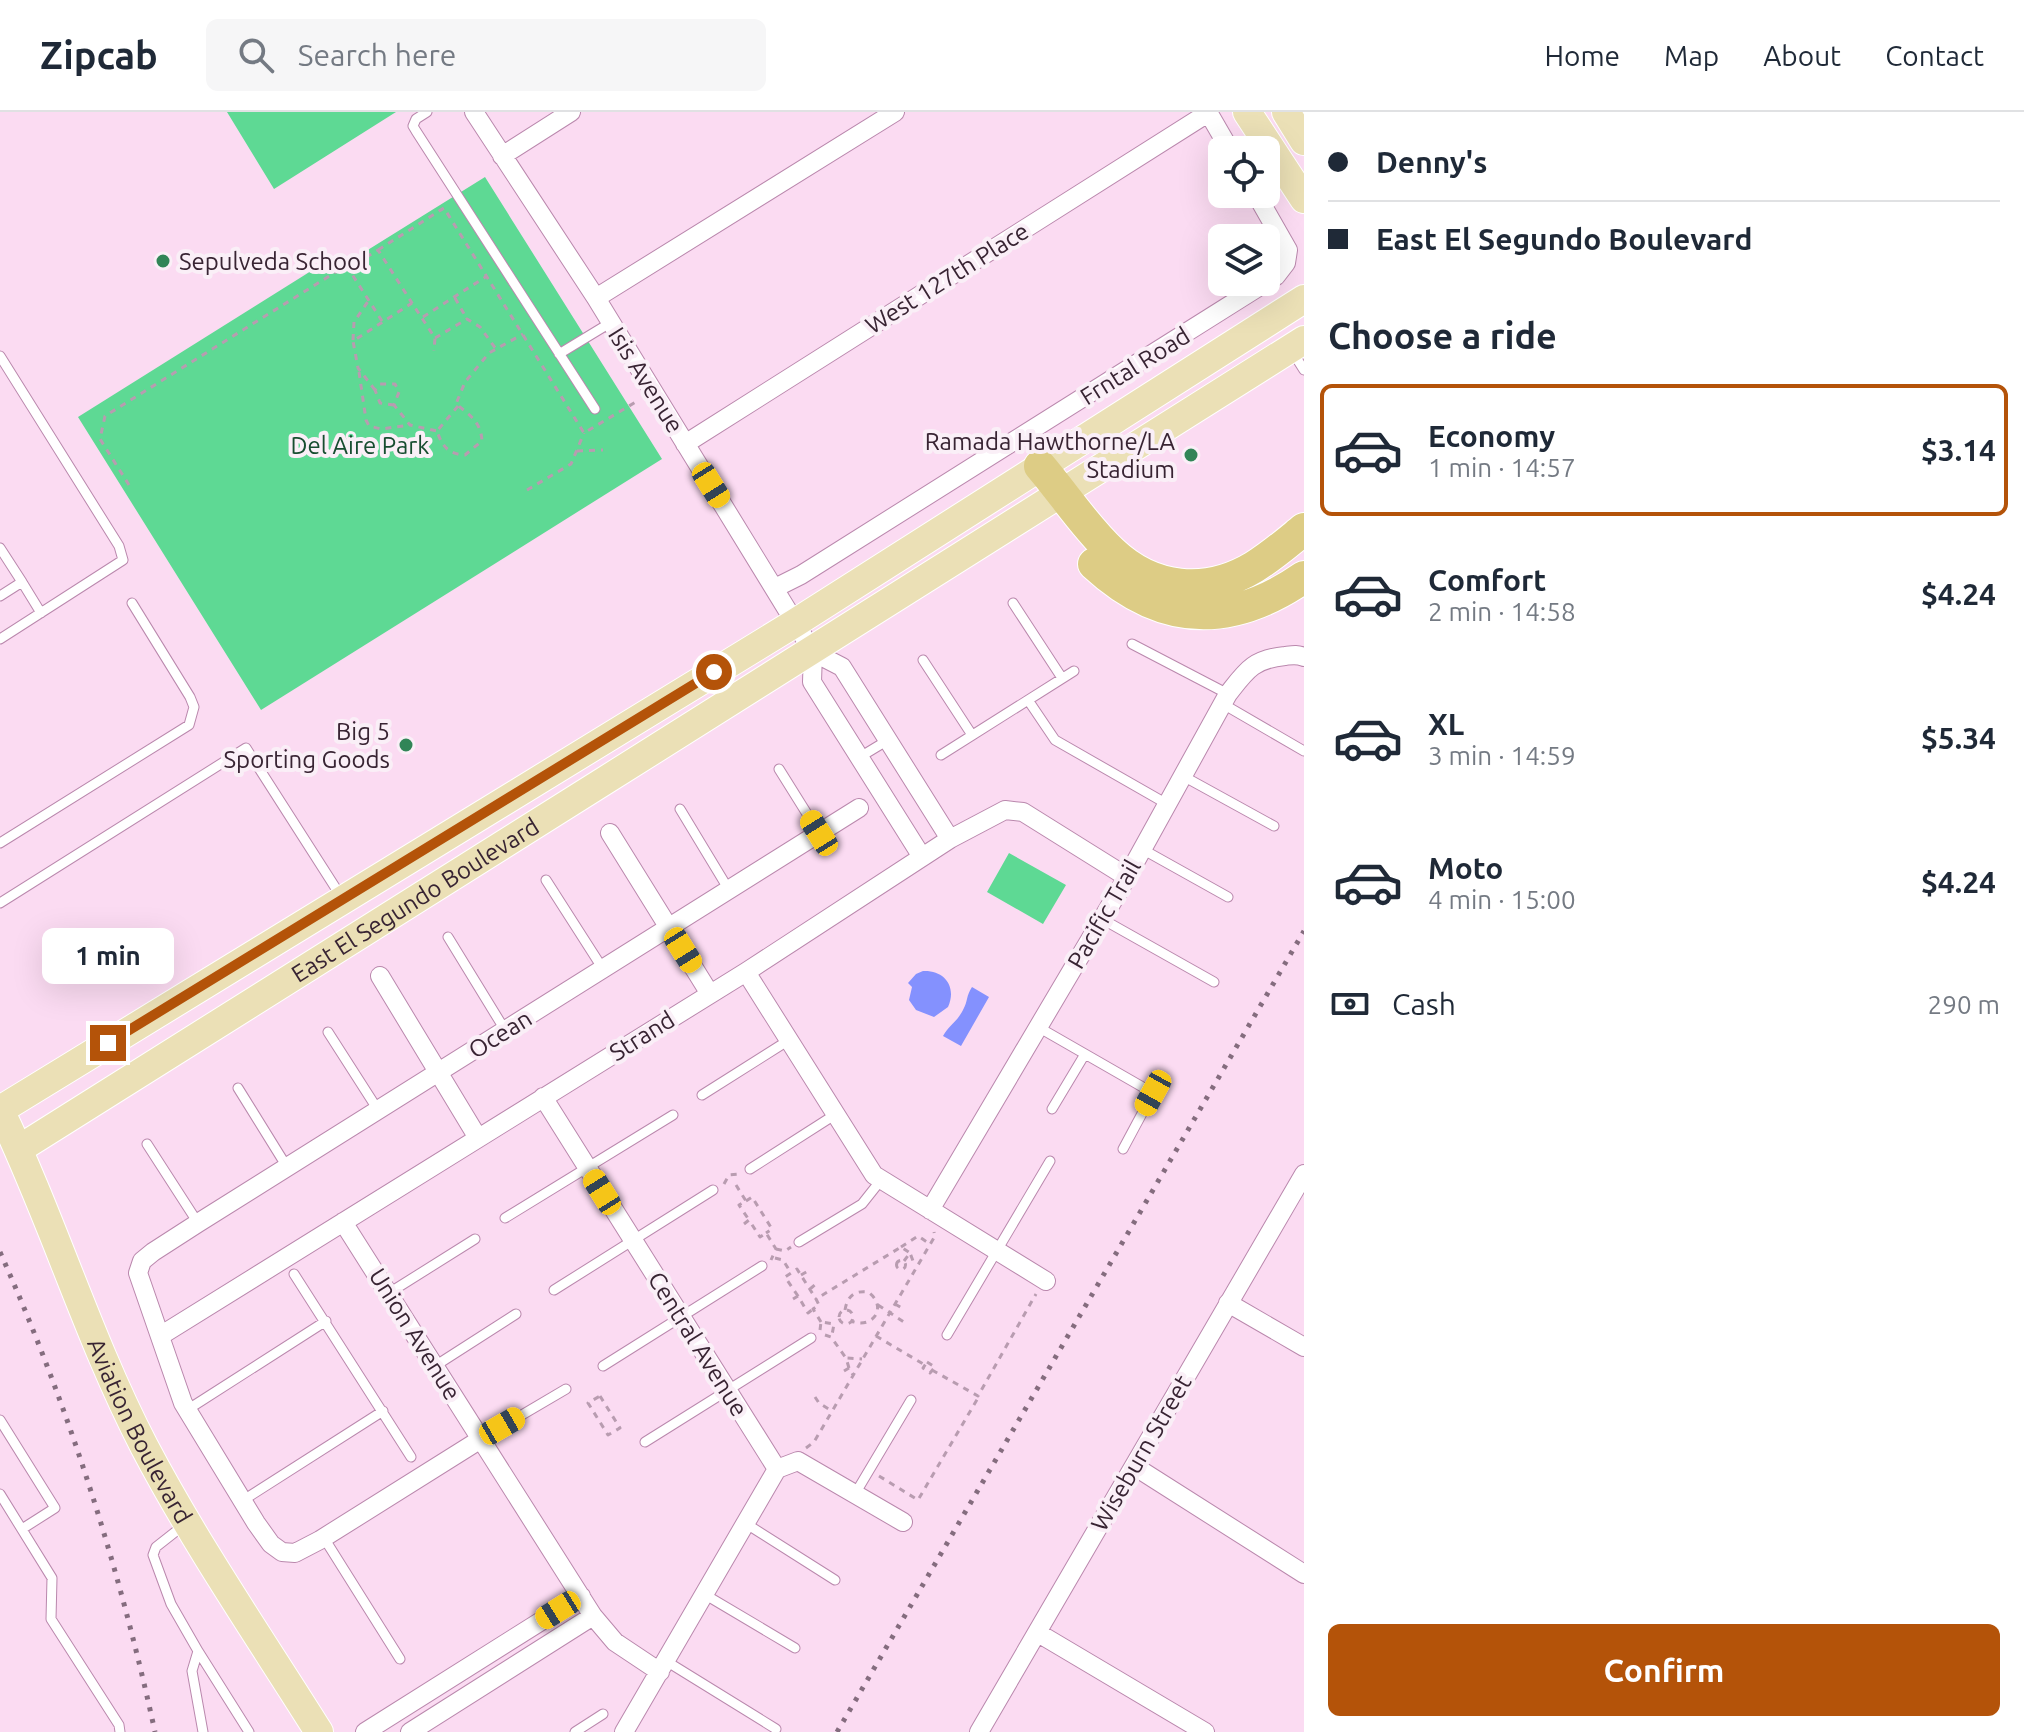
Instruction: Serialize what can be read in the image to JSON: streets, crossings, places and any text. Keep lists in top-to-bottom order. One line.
{"streets":{"main road":["East El Segundo Boulevard","Aviation Boulevard"],"street":["West 127th Place","Frntal Road","Isis Avenue","Pacific Trail","Ocean","Strand","Union Avenue","Central Avenue","Wiseburn Street"]},"crossings":[["West 127th Place","Isis Avenue"],["Frntal Road","Isis Avenue"],["Isis Avenue","East El Segundo Boulevard"],["Isis Avenue","Strand"],["East El Segundo Boulevard","Aviation Boulevard"],["Pacific Trail","Strand"],["Ocean","Strand"],["Strand","Union Avenue"],["Strand","Central Avenue"]],"parks":["Del Aire Park"],"places":["Sepulveda School","Ramada Hawthorne/LA Stadium","Big 5 Sporting Goods"],"page":{"header":"Zipcab","search":"Search here","nav":["Home","Map","About","Contact"],"banner":["Denny's","East El Segundo Boulevard"],"heading":"Choose a ride","list":[{"name":"Economy","note":"1 min · 14:57","value":"$3.14"},{"name":"Comfort","note":"2 min · 14:58","value":"$4.24"},{"name":"XL","note":"3 min · 14:59","value":"$5.34"},{"name":"Moto","note":"4 min · 15:00","value":"$4.24"}],"bubble":"1 min","pay":["Cash","290 m"],"buttons":"Confirm"}}
